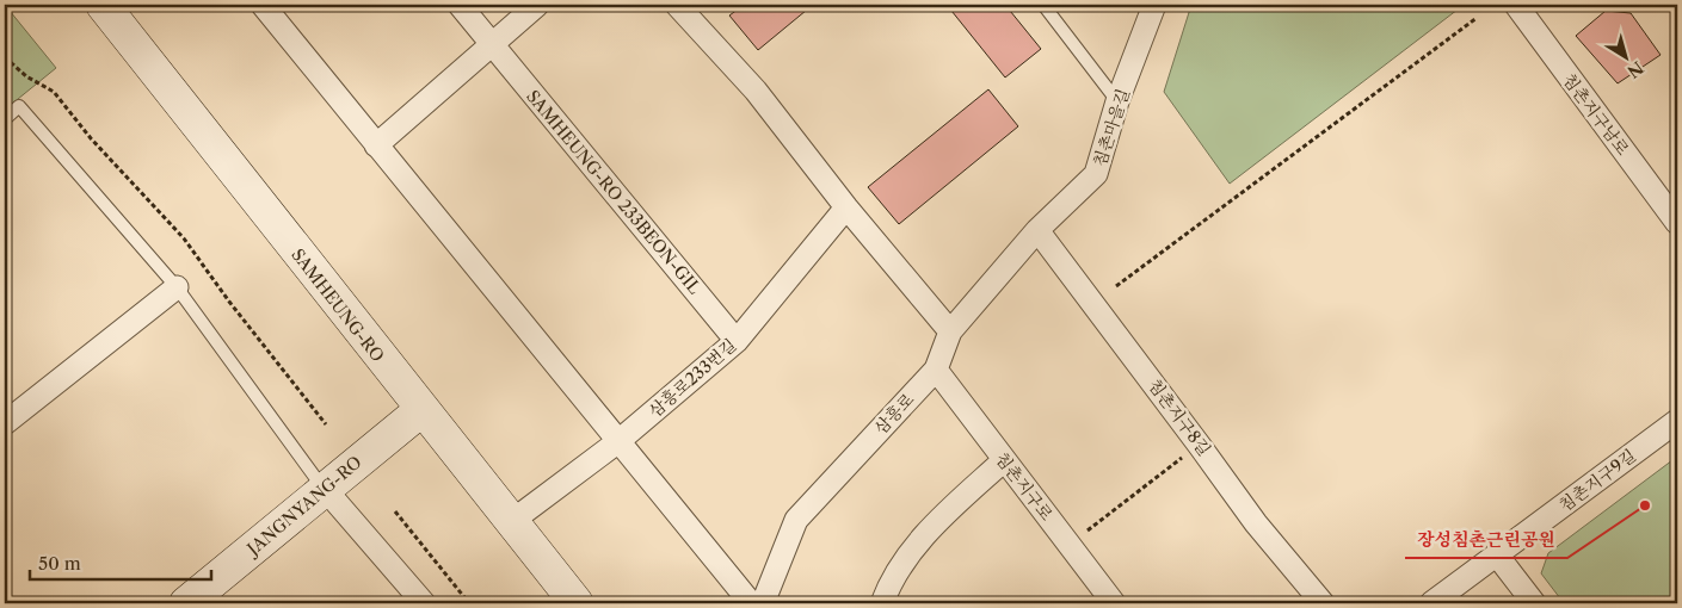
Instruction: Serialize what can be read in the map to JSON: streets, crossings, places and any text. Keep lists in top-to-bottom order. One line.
{"streets":{"main road":["SAMHEUNG-RO","JANGNYANG-RO"],"street":["침촌지구남로","침촌마을길","SAMHEUNG-RO 233BEON-GIL","삼흥로233번길","삼흥로","침촌지구8길","침촌지구9길","침촌지구로"]},"crossings":[["침촌마을길","삼흥로"],["침촌마을길","침촌지구8길"],["SAMHEUNG-RO 233BEON-GIL","삼흥로233번길"],["SAMHEUNG-RO","삼흥로233번길"],["SAMHEUNG-RO","JANGNYANG-RO"],["삼흥로","침촌지구8길"],["삼흥로","침촌지구로"]],"places":["장성침촌근린공원"],"scale_bar":"50 m","north":"bottom right"}
